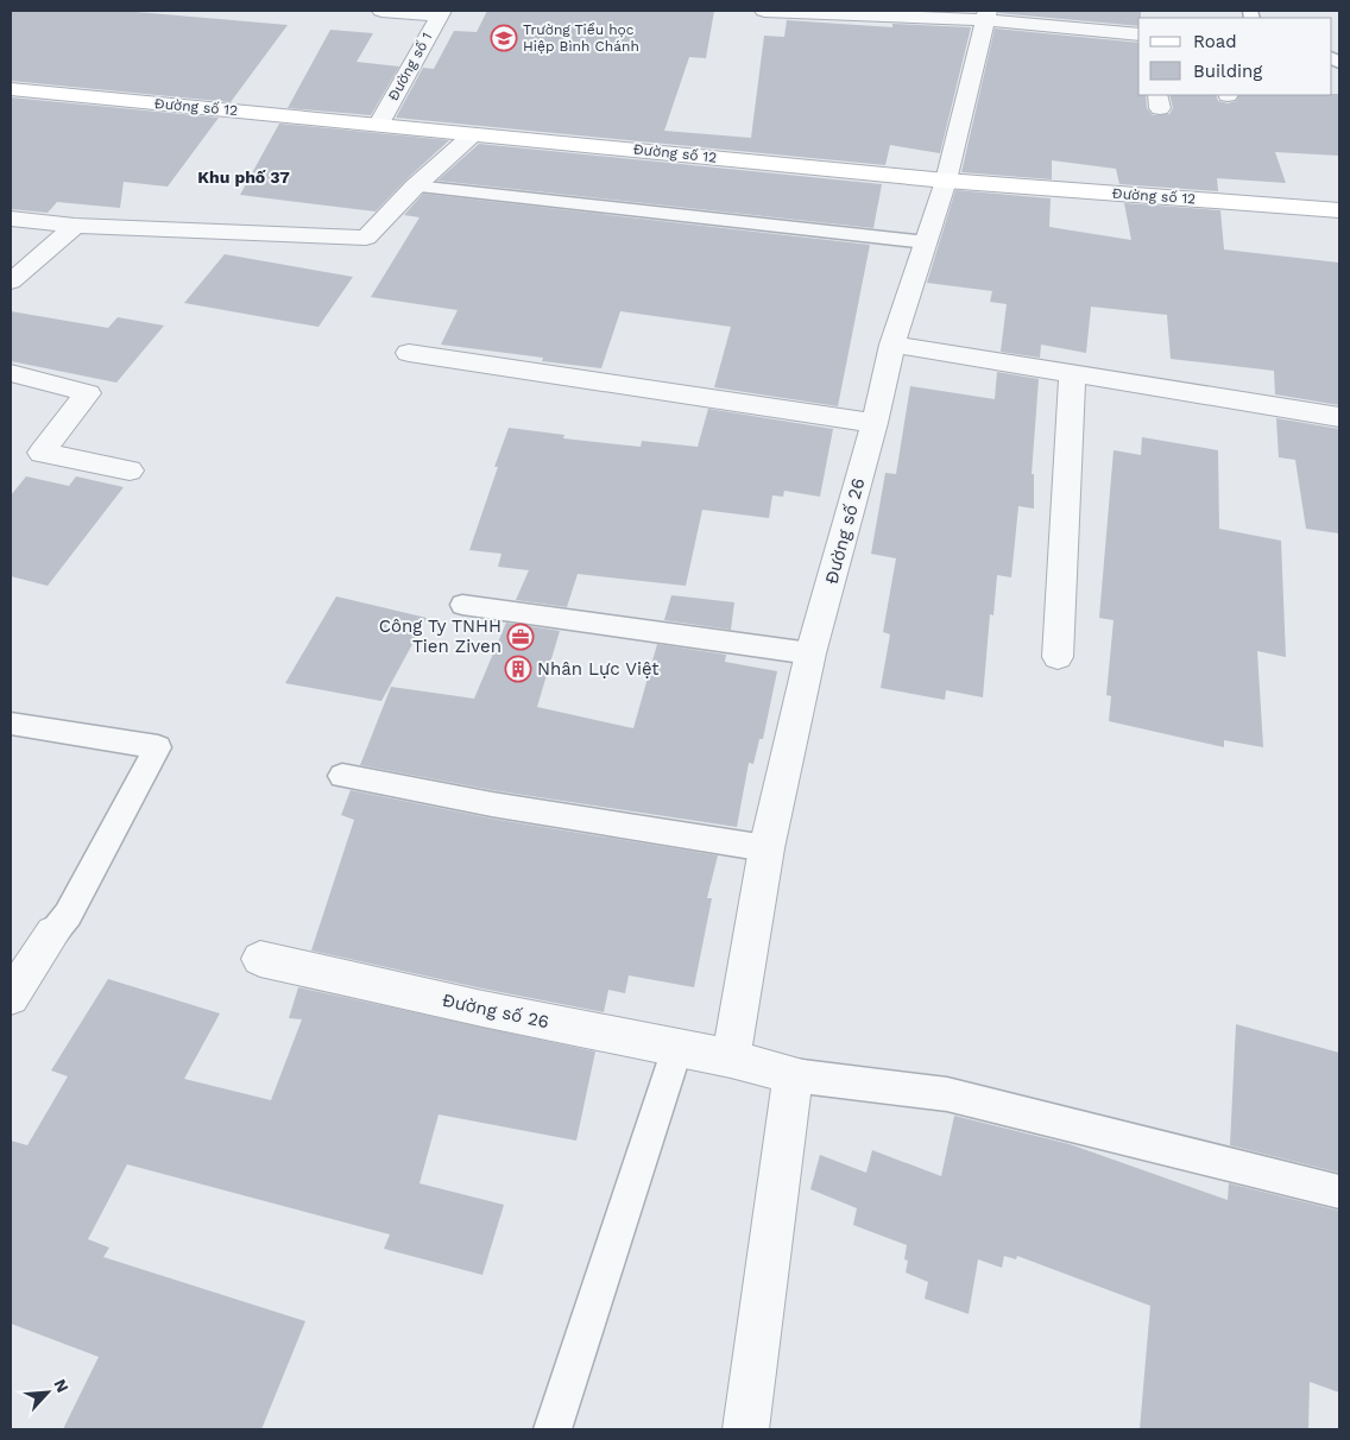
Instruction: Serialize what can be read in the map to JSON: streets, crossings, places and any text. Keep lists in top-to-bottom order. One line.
{"streets":{"street":["Đường số 1","Đường số 12","Đường số 26"]},"crossings":[["Đường số 1","Đường số 12"],["Đường số 12","Đường số 26"]],"districts":["Khu phố 37"],"places":{"school or university":["Trường Tiểu học Hiệp Bình Chánh"],"office":["Công Ty TNHH Tien Ziven"],"building":["Nhân Lực Việt"]},"legend":["Road","Building"],"north":"top right"}
